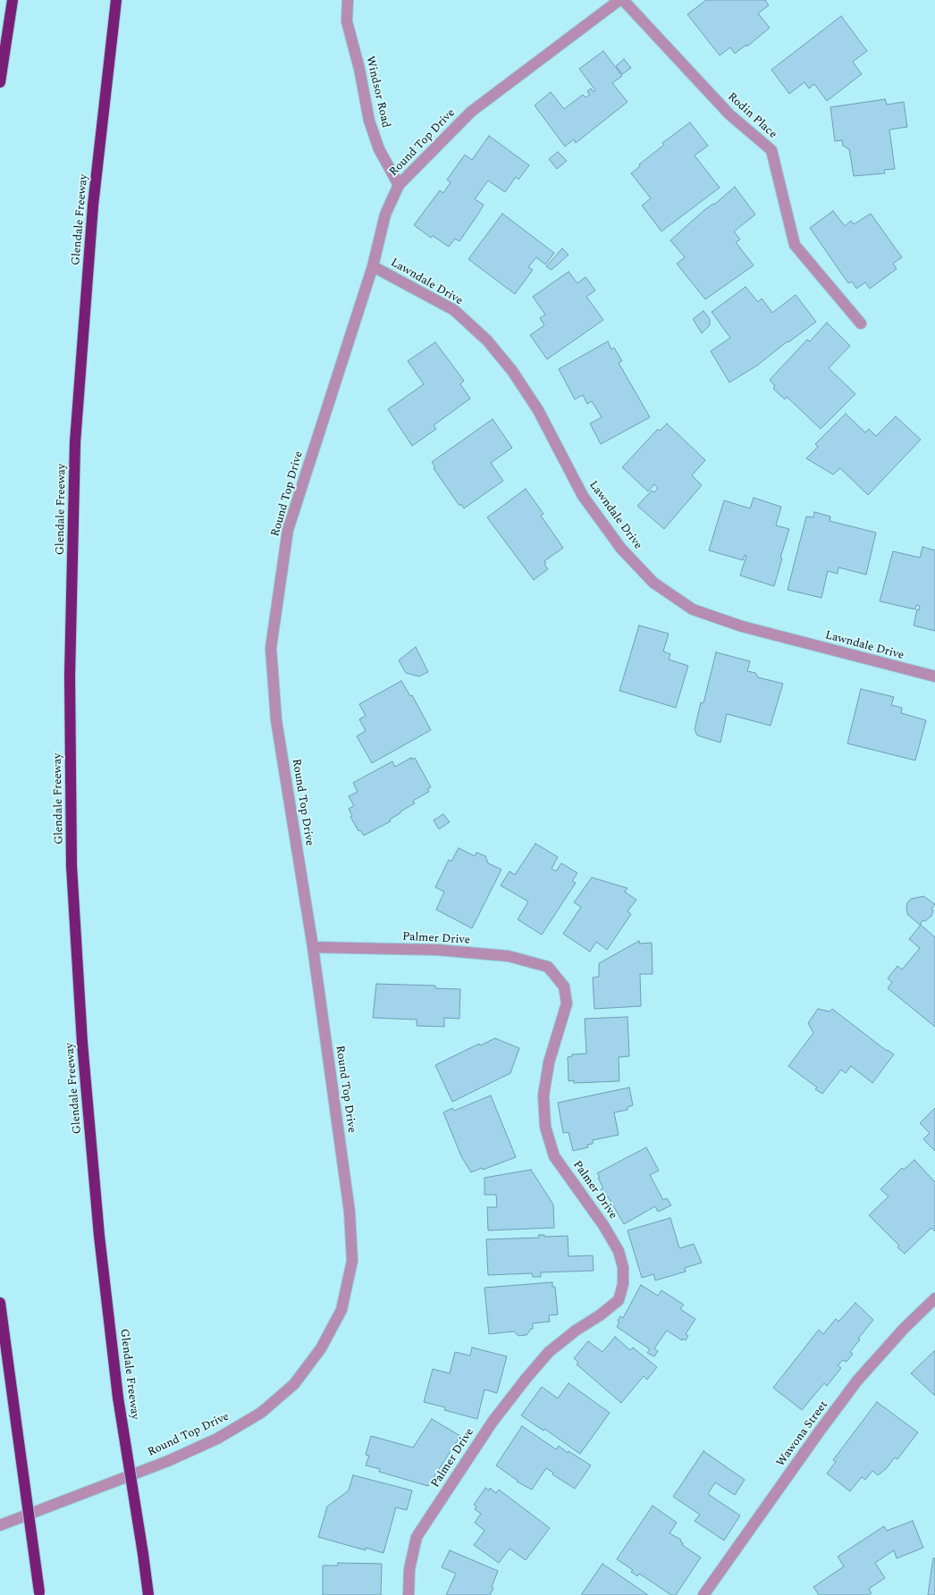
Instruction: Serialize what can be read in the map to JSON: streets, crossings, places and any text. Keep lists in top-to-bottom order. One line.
{"streets":{"highway":["Glendale Freeway"],"street":["Windsor Road","Rodin Place","Round Top Drive","Lawndale Drive","Palmer Drive","Wawona Street"]},"crossings":[["Windsor Road","Round Top Drive"],["Round Top Drive","Lawndale Drive"],["Round Top Drive","Palmer Drive"]]}
